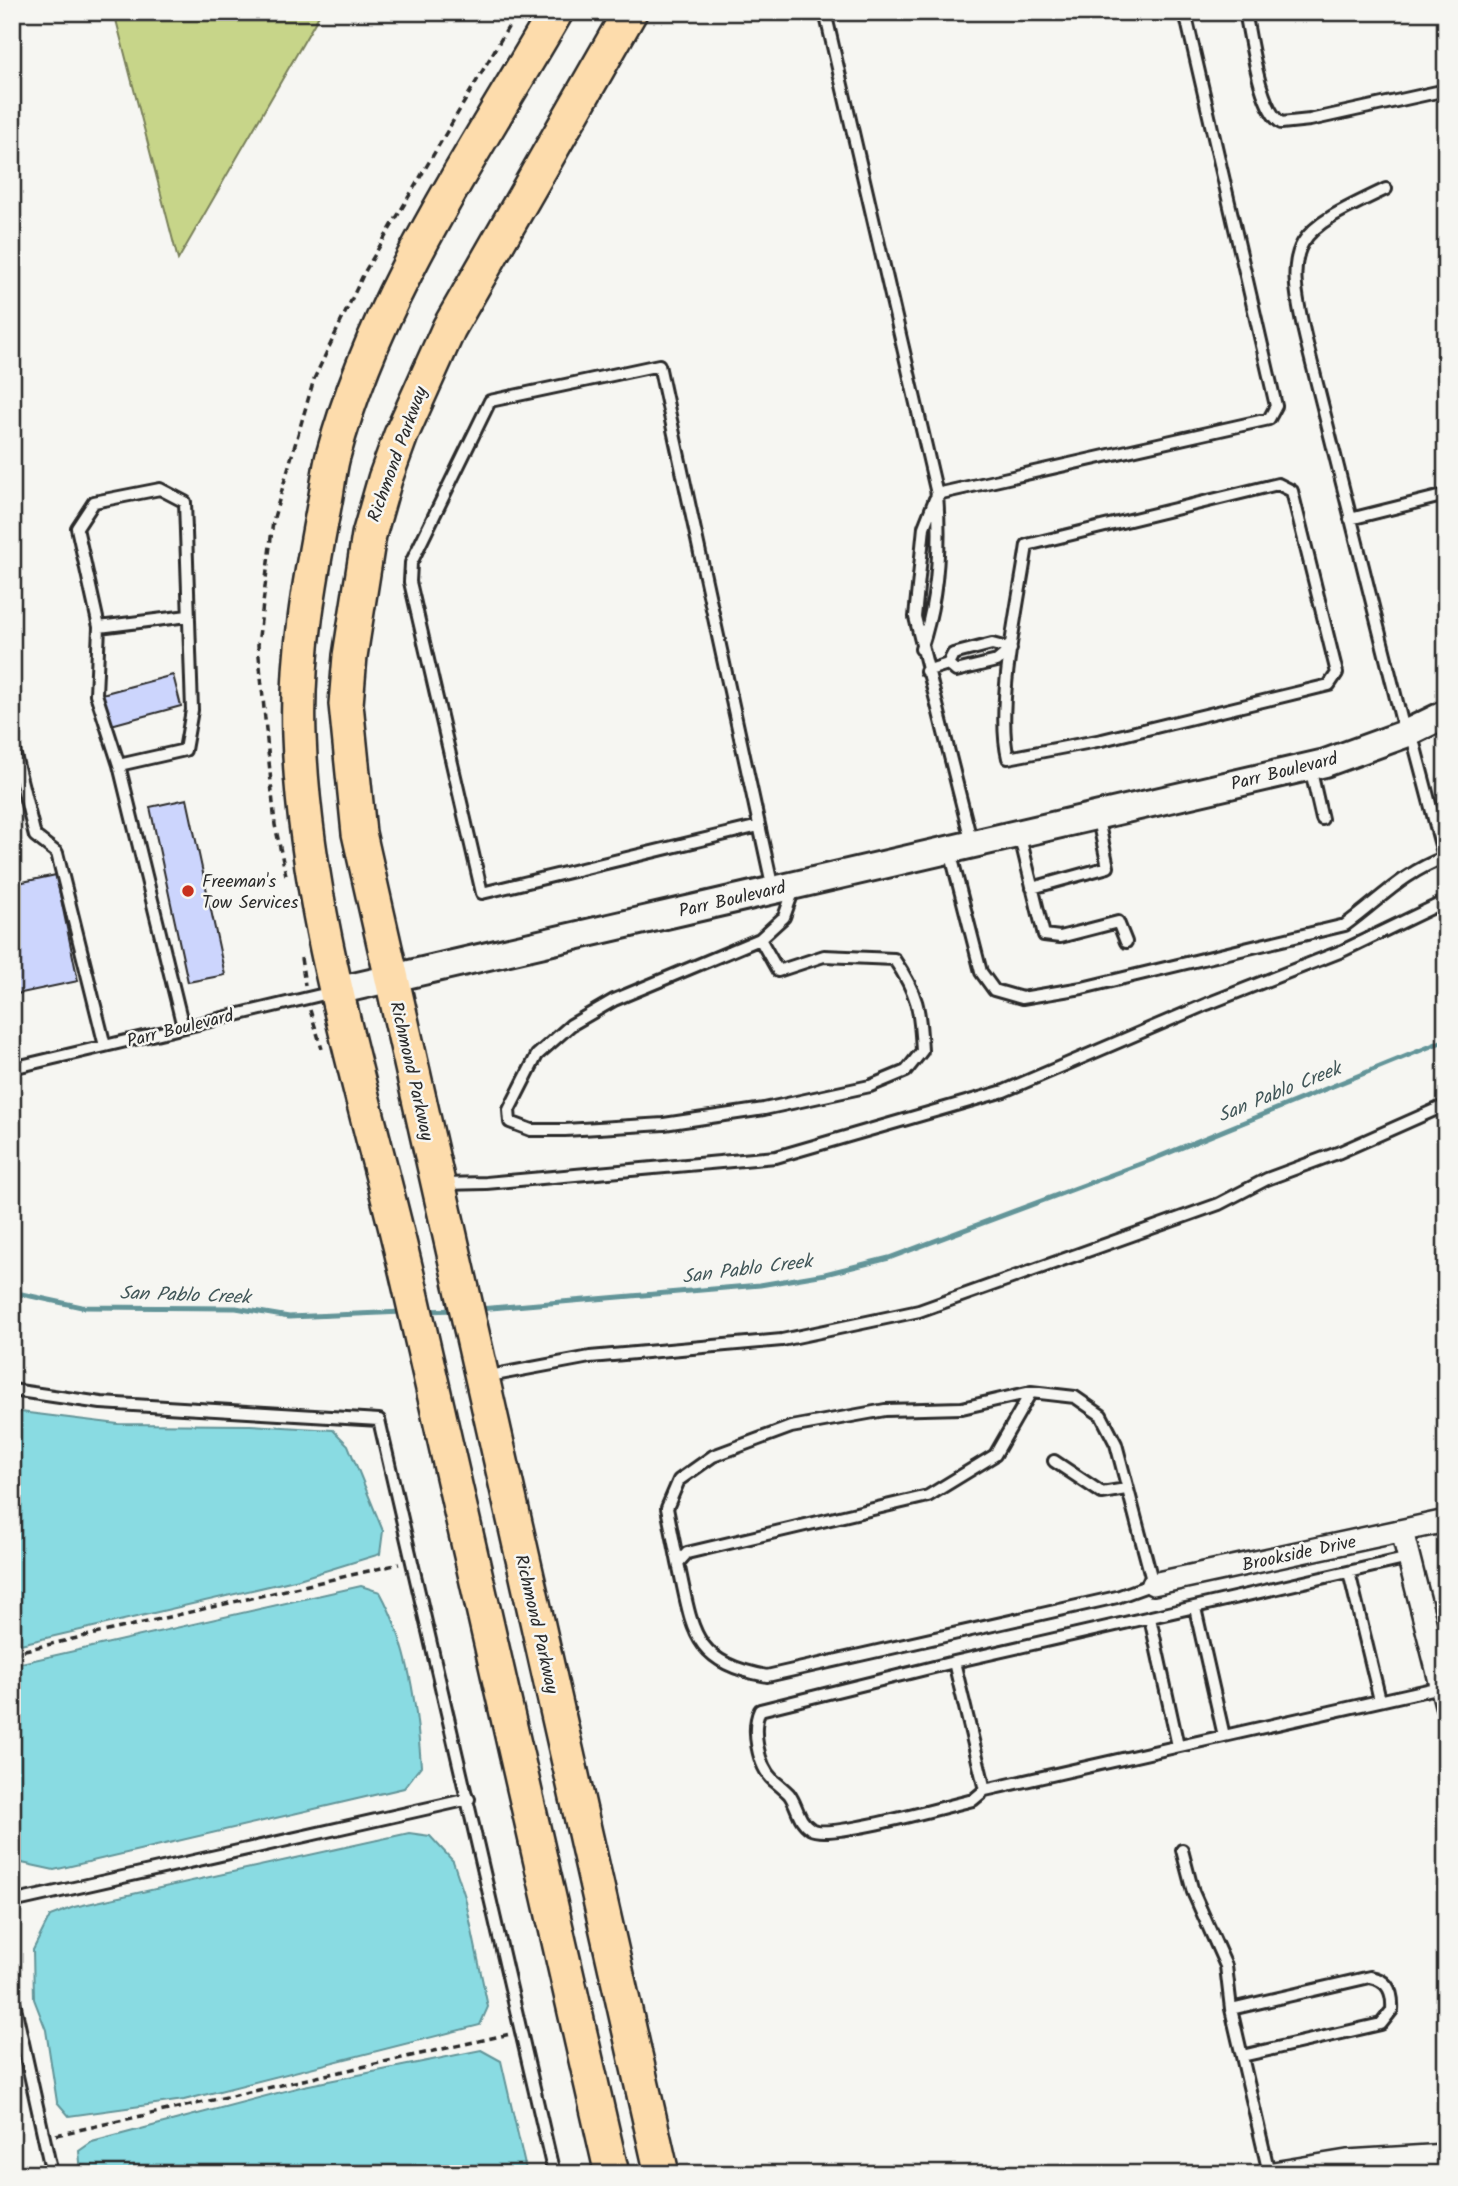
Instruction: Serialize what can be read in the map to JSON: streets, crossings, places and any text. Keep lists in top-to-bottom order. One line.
{"streets":{"highway":["Richmond Parkway"],"street":["Parr Boulevard","Brookside Drive"]},"crossings":[["Richmond Parkway","Parr Boulevard"]],"water":["San Pablo Creek"],"places":["Freeman's Tow Services"]}
